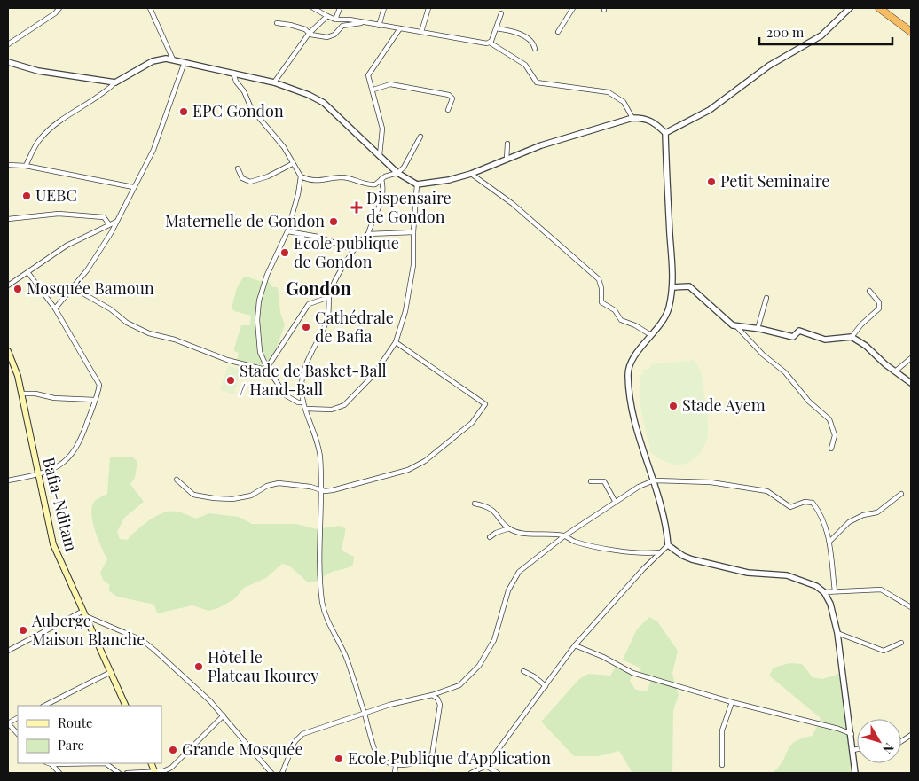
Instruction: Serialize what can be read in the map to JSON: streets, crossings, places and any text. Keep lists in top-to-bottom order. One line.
{"streets":{"main road":["Bafia-Nditam"]},"districts":["Gondon"],"places":{"other":["EPC Gondon","Petit Seminaire","UEBC","Maternelle de Gondon","Ecole publique de Gondon","Mosquée Bamoun","Cathédrale de Bafia","Stade de Basket-Ball / Hand-Ball","Stade Ayem","Auberge Maison Blanche","Hôtel le Plateau Ikourey","Grande Mosquée","Ecole Publique d'Application"],"health":["Dispensaire de Gondon"]},"legend":["Route","Parc"],"scale_bar":"200 m","north":"bottom right"}
